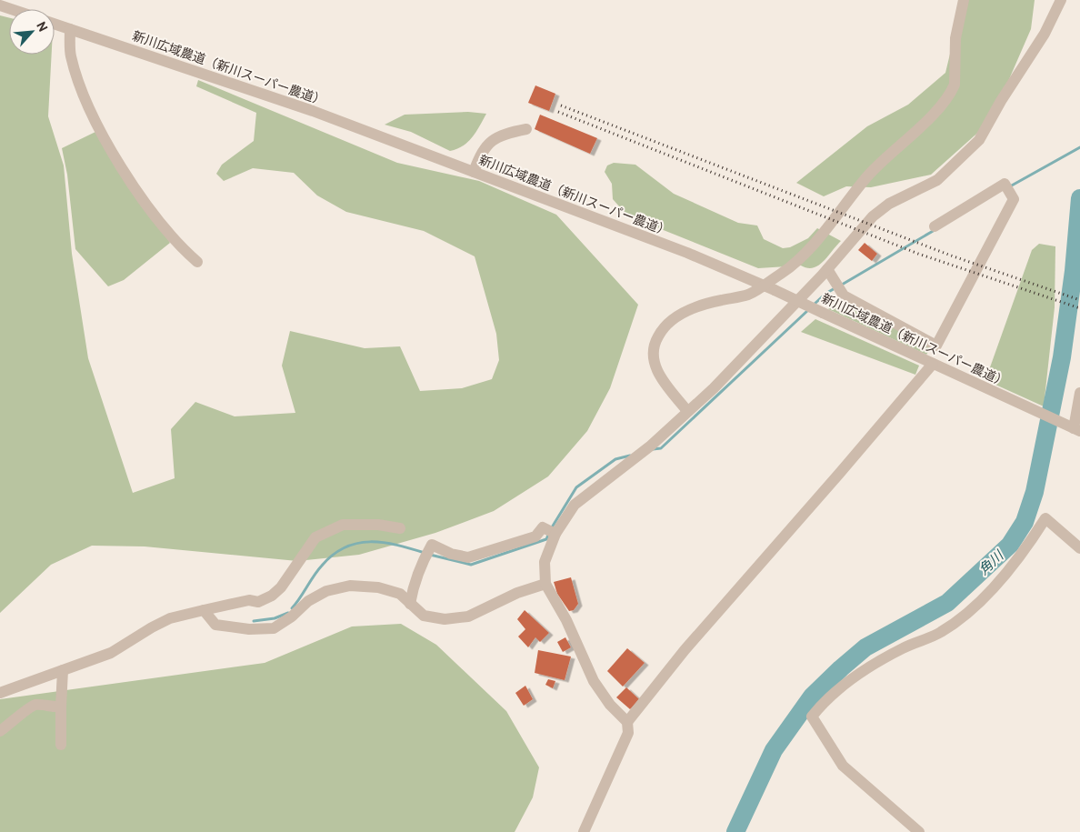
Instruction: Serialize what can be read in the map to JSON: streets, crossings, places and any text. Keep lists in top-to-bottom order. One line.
{"streets":{"street":["新川広域農道（新川スーパー農道）"]},"water":["角川"],"north":"top right"}
